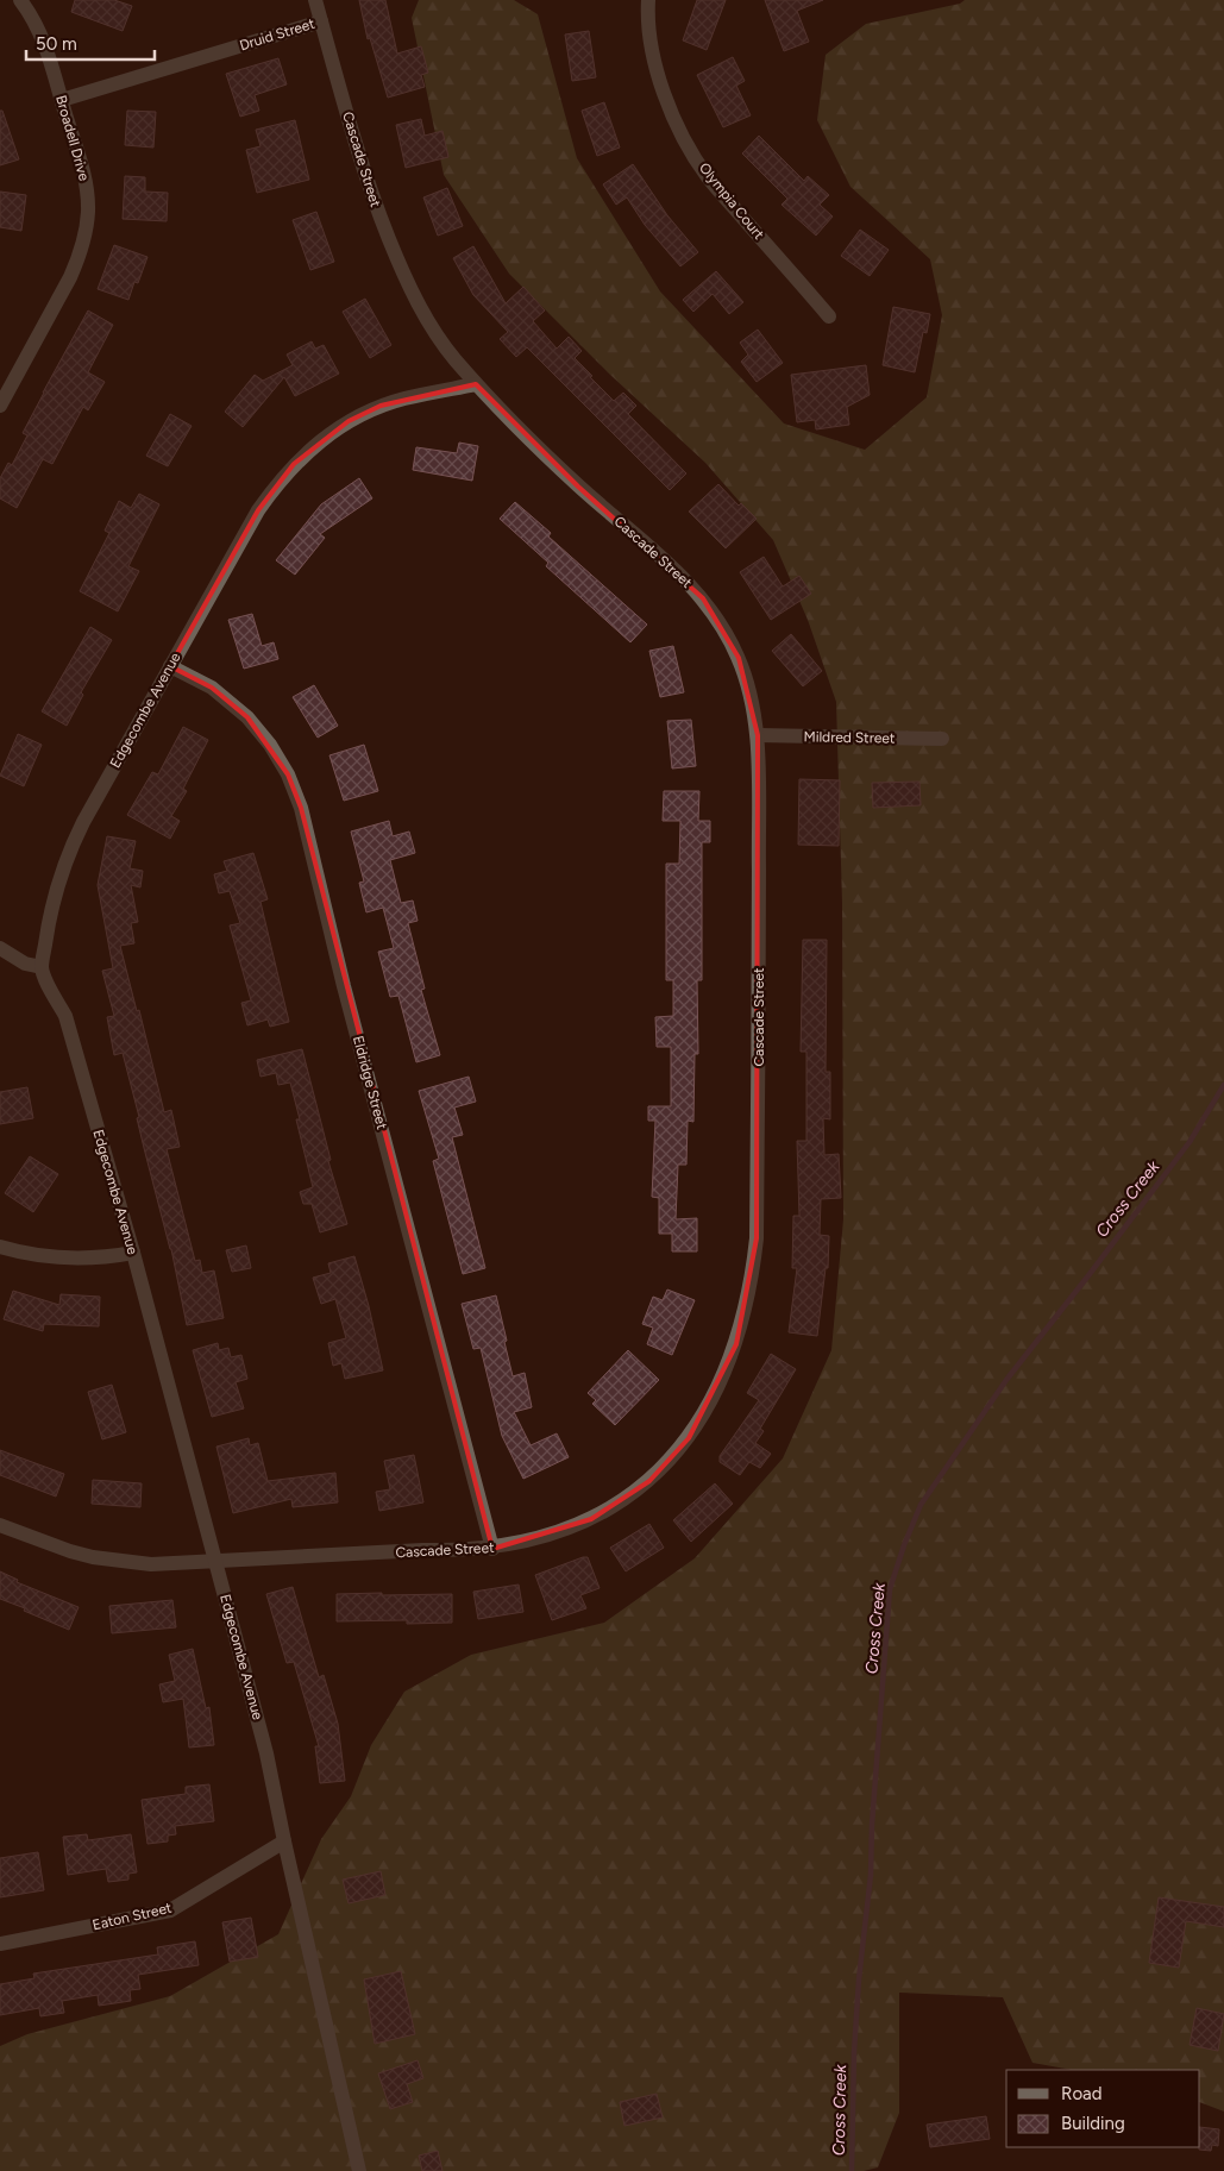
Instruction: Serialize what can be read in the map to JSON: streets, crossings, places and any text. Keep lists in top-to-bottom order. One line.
{"streets":{"street":["Druid Street","Broadell Drive","Cascade Street","Olympia Court","Edgecombe Avenue","Mildred Street","Eldridge Street","Eaton Street"]},"crossings":[["Druid Street","Broadell Drive"],["Druid Street","Cascade Street"],["Cascade Street","Edgecombe Avenue"],["Cascade Street","Mildred Street"],["Cascade Street","Eldridge Street"],["Edgecombe Avenue","Eldridge Street"],["Edgecombe Avenue","Eaton Street"]],"water":["Cross Creek"],"legend":["Road","Building"],"scale_bar":"50 m"}
